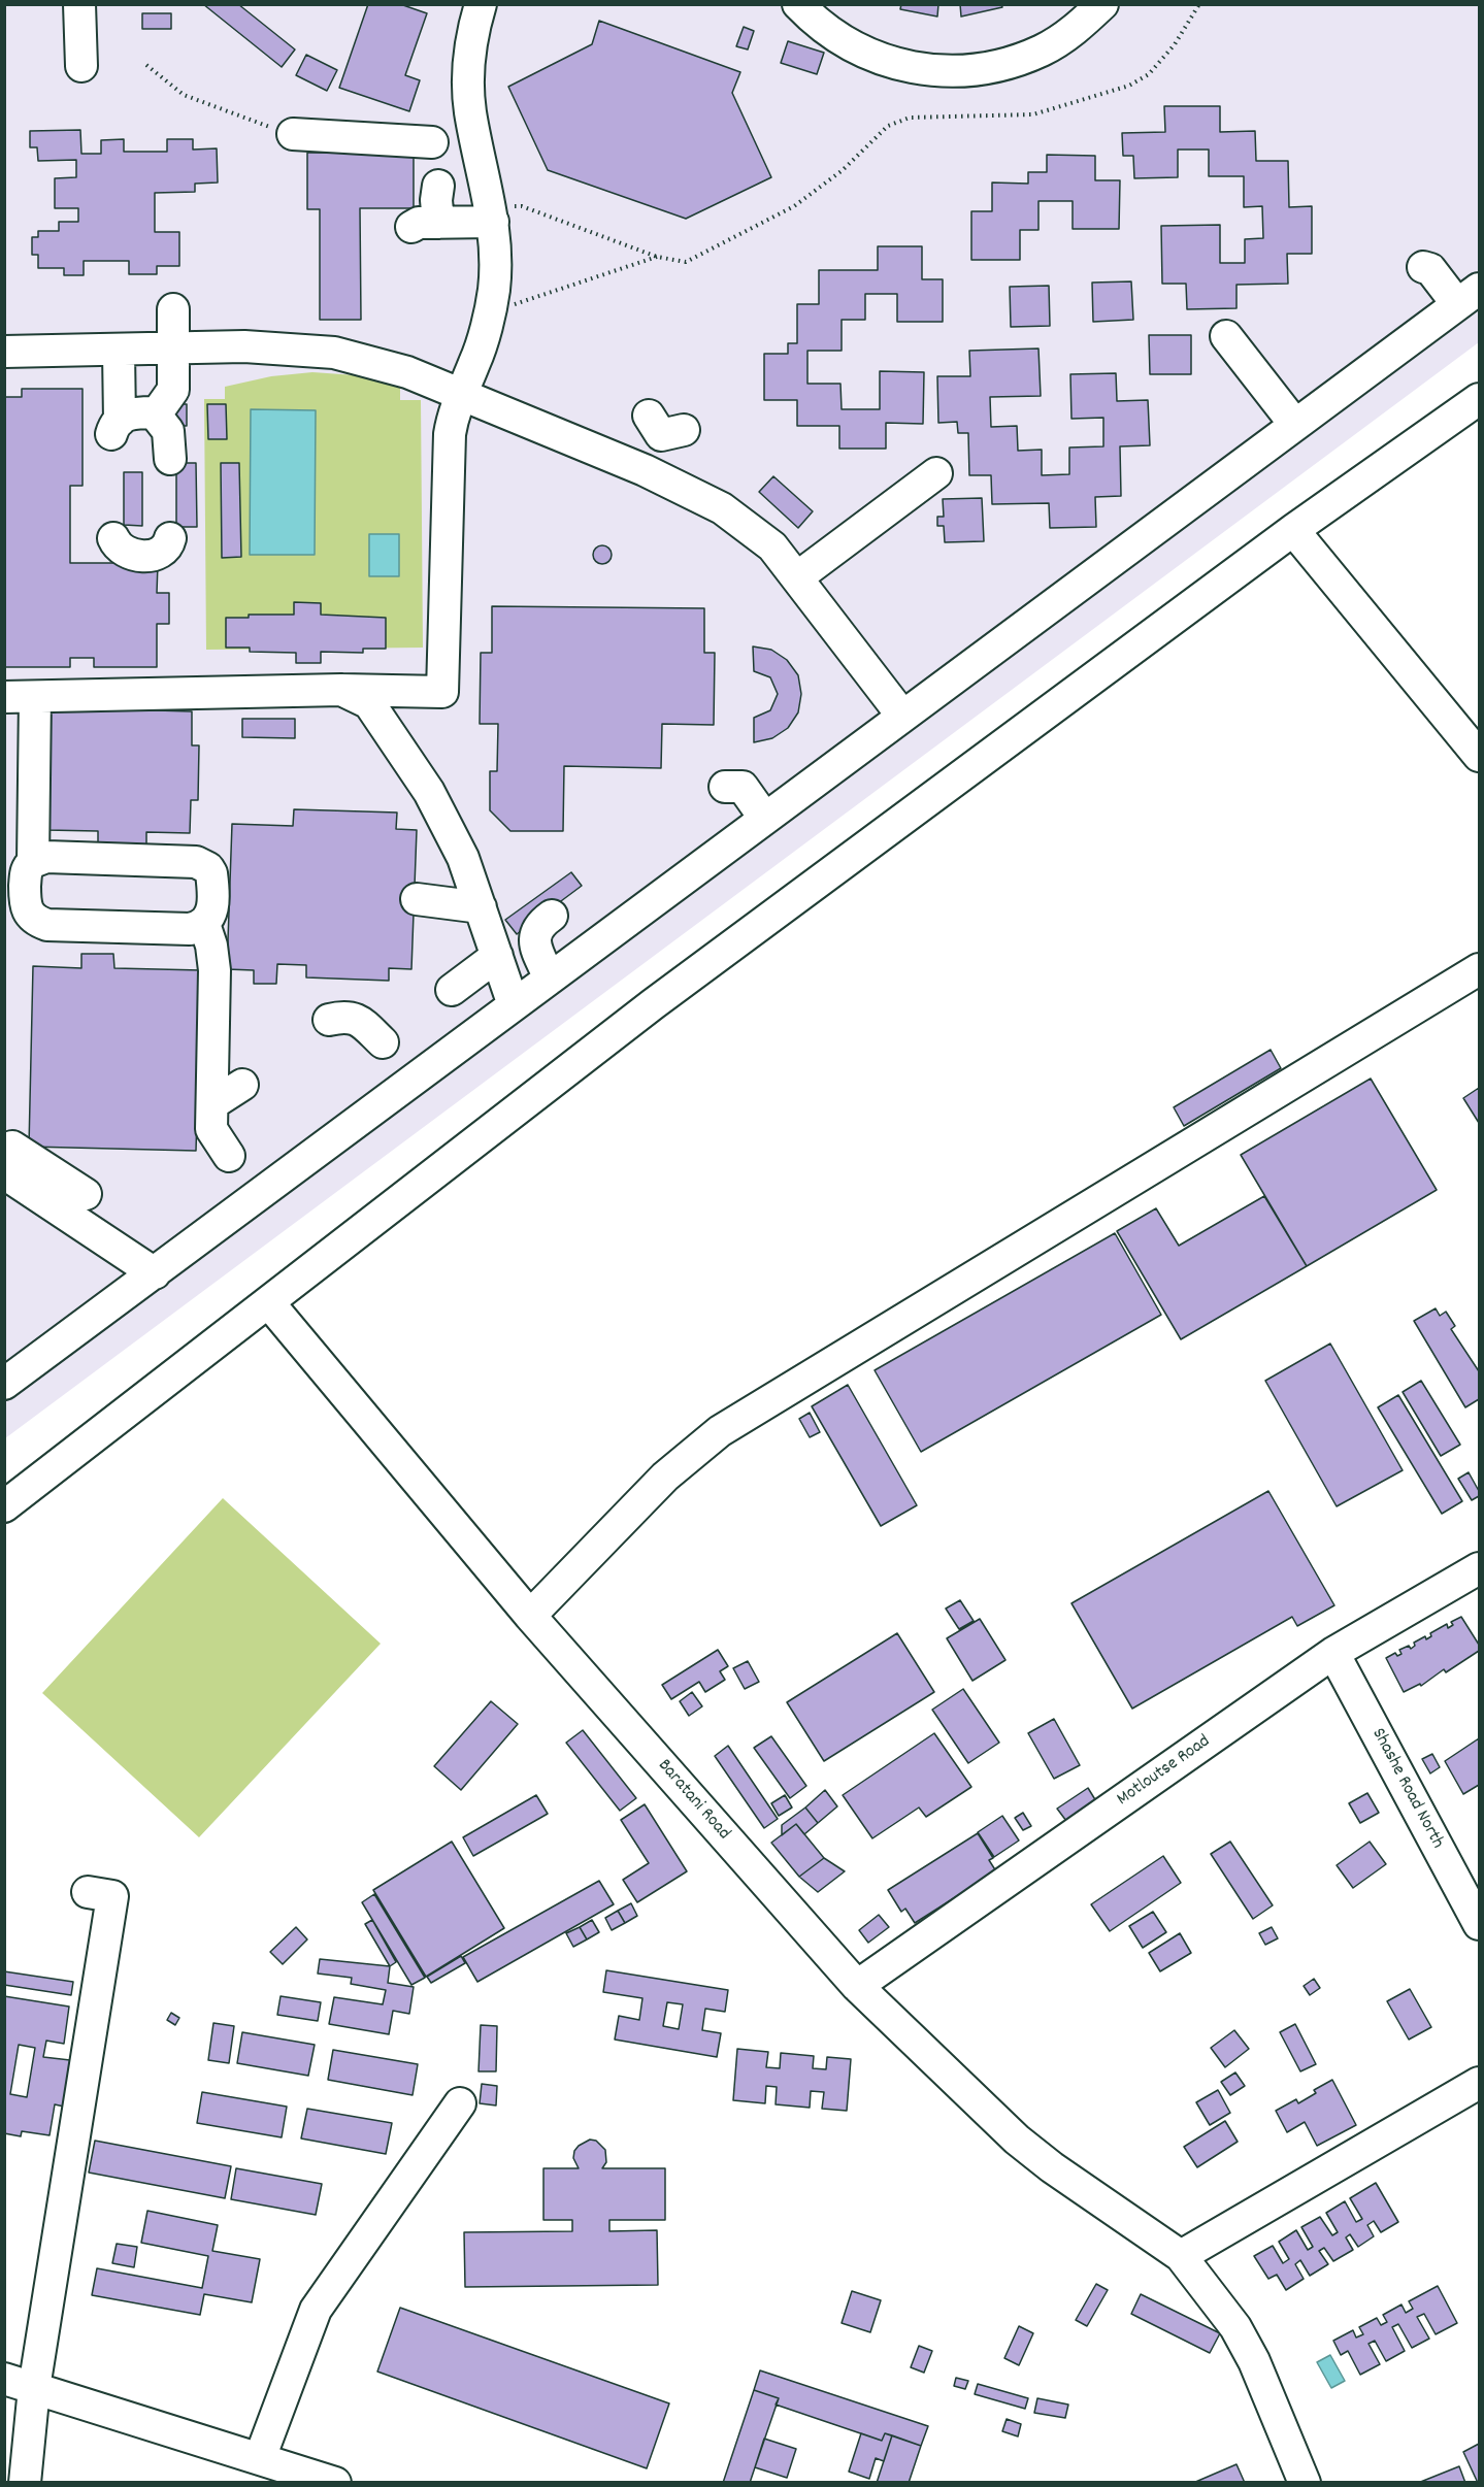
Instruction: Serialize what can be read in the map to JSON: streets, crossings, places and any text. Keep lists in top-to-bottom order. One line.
{"streets":{"street":["Motloutse Road","Shashe Road North","Baratani Road"]},"crossings":[["Motloutse Road","Shashe Road North"],["Motloutse Road","Baratani Road"]]}
